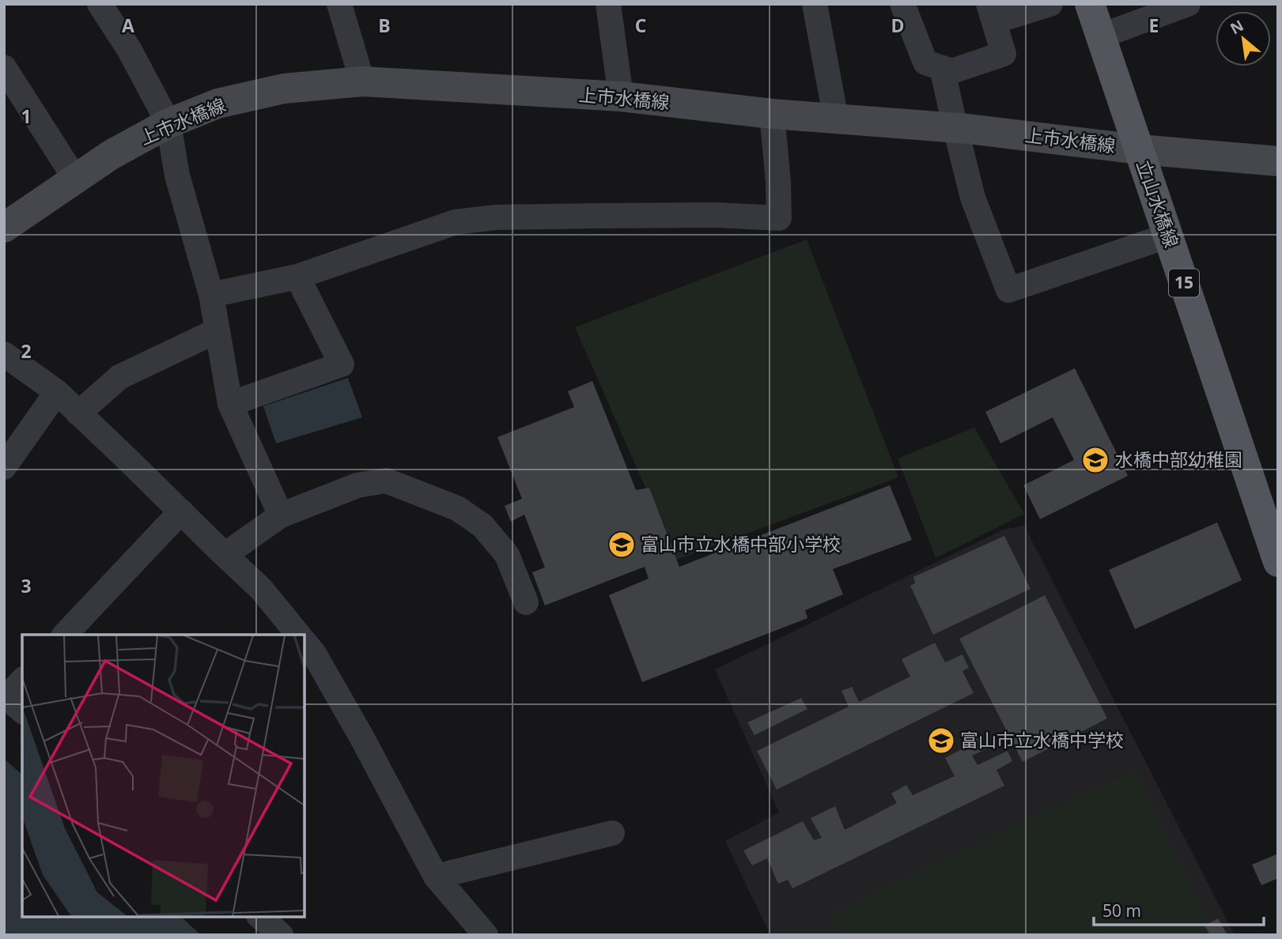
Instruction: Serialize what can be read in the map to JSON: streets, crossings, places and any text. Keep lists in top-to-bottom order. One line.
{"streets":{"main road":["上市水橋線","立山水橋線","15"]},"crossings":[["上市水橋線","立山水橋線"]],"places":{"school or university":["水橋中部幼稚園","富山市立水橋中部小学校","富山市立水橋中学校"]},"scale_bar":"50 m","north":"top left","grid":{"columns":["A","B","C","D","E"],"rows":["1","2","3"]}}
